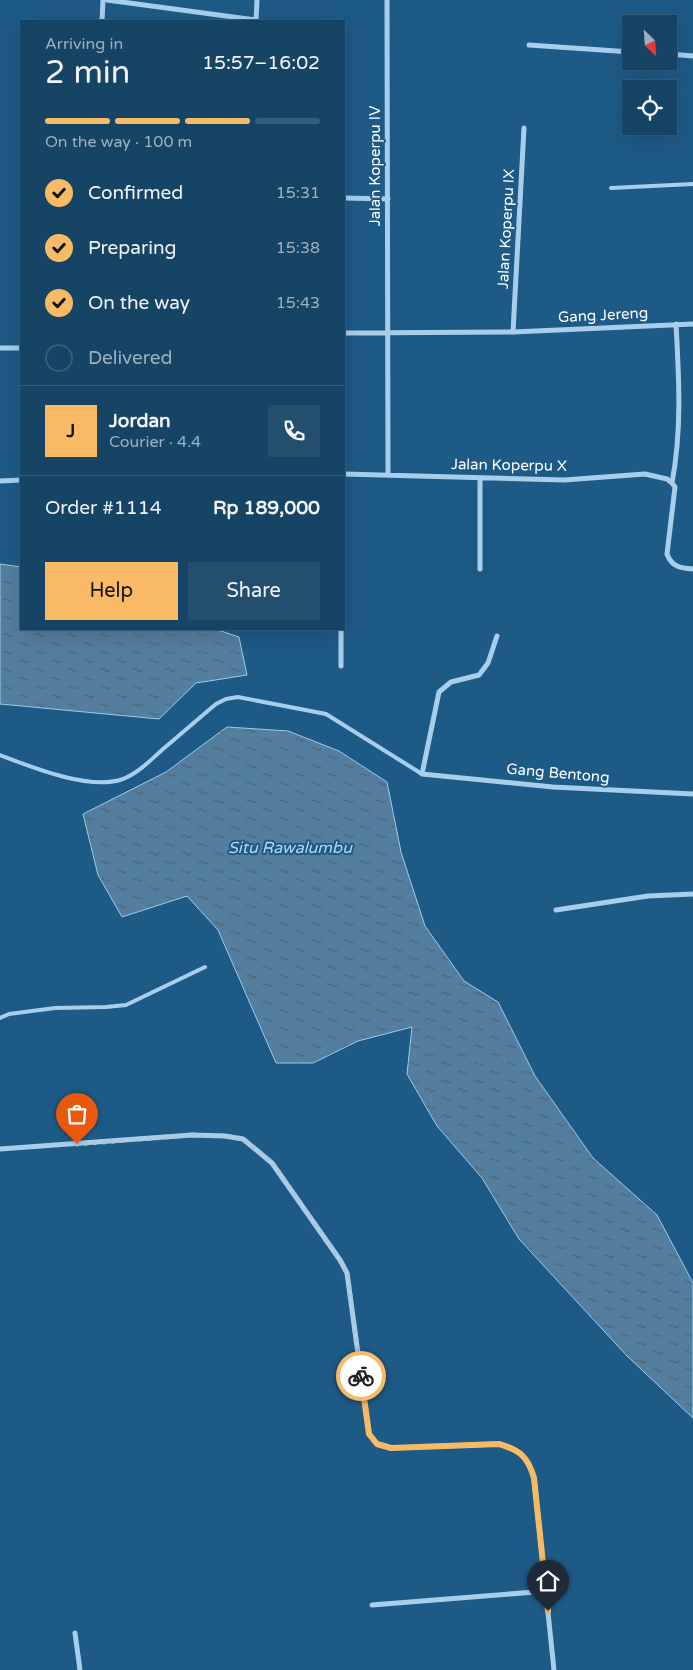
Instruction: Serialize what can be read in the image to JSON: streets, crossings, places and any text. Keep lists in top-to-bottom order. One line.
{"streets":{"street":["Jalan Koperpu IV","Jalan Koperpu IX","Gang Jereng","Jalan Koperpu X","Gang Bentong"]},"crossings":[["Jalan Koperpu IV","Gang Jereng"],["Jalan Koperpu IV","Jalan Koperpu X"],["Jalan Koperpu IX","Gang Jereng"]],"water":["Situ Rawalumbu"],"north":"bottom right","page":{"heading":["2 min","Arriving in","15:57–16:02"],"panel":["Jordan","Courier · 4.4","Order #1114","Rp 189,000"],"bar":"On the way · 100 m","list":[["Confirmed","15:31"],["Preparing","15:38"],["On the way","15:43"],"Delivered"],"round":"J","buttons":["Help","Share"]}}
